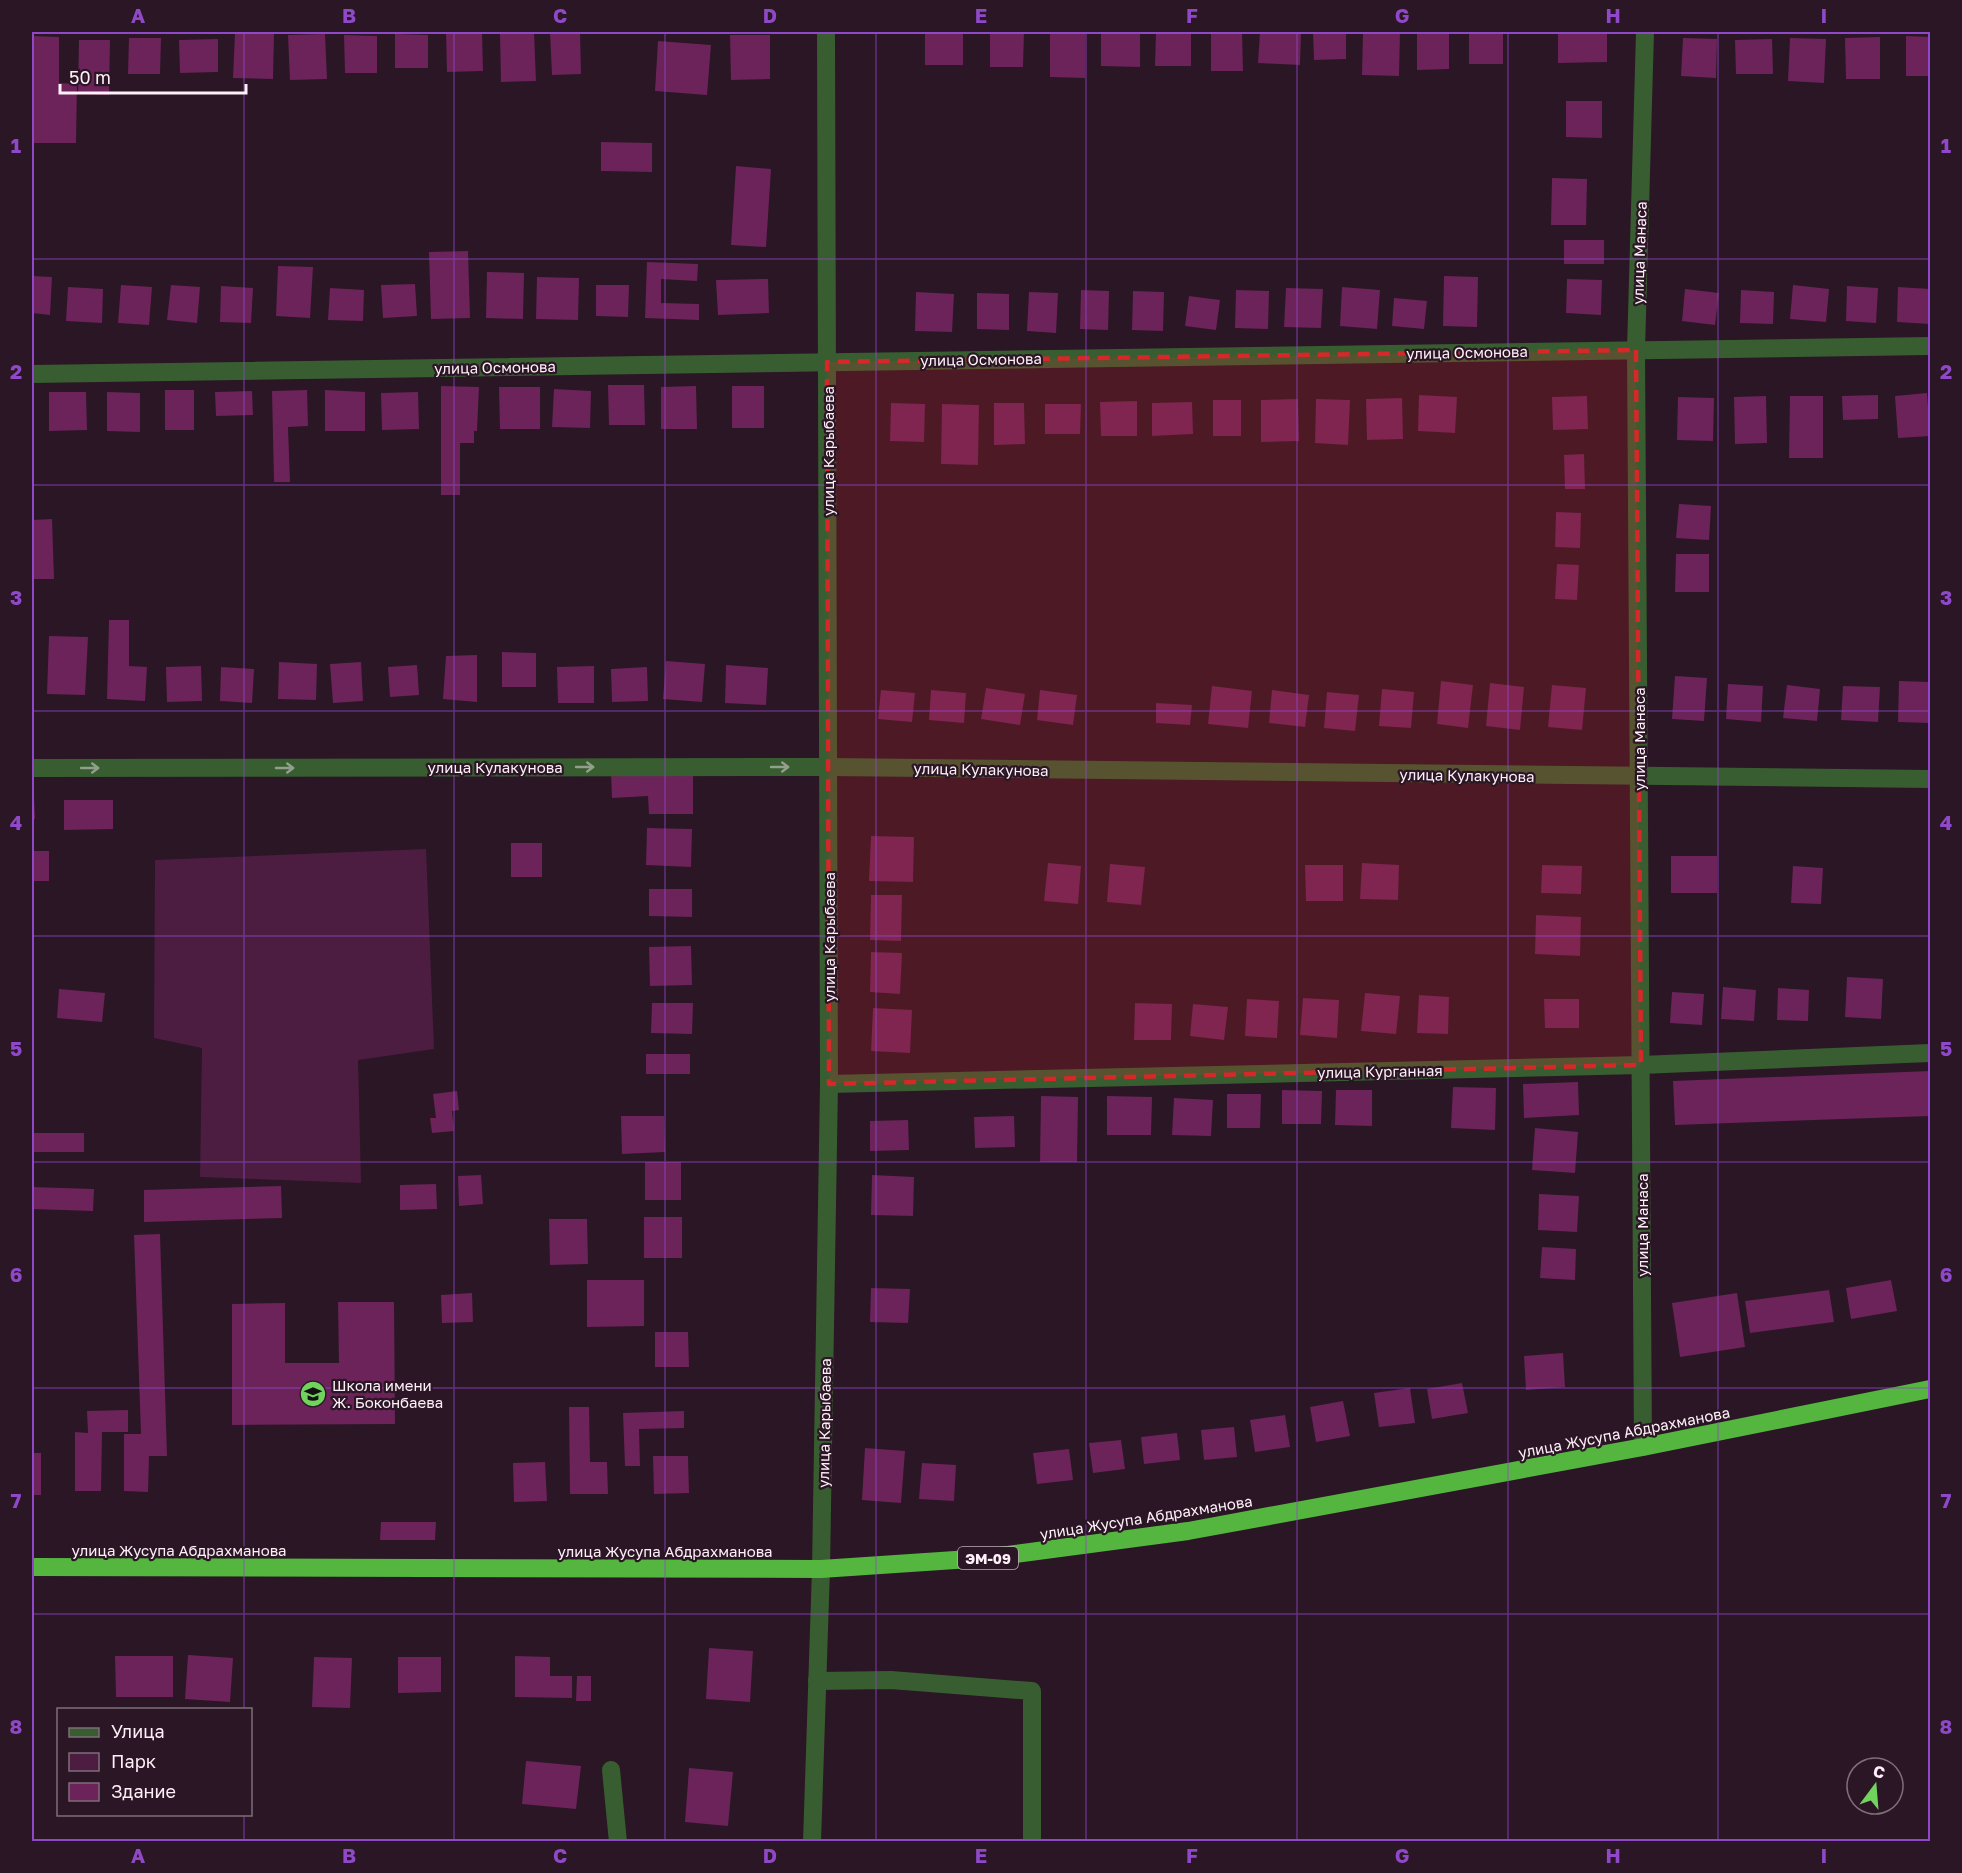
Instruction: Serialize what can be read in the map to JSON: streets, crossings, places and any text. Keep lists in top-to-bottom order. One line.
{"streets":{"highway":["улица Жусупа Абдрахманова","ЭМ-09"],"street":["улица Манаса","улица Осмонова","улица Карыбаева","улица Кулакунова","улица Курганная"]},"crossings":[["улица Манаса","улица Осмонова"],["улица Манаса","улица Кулакунова"],["улица Манаса","улица Курганная"],["улица Манаса","улица Жусупа Абдрахманова"],["улица Осмонова","улица Карыбаева"],["улица Карыбаева","улица Кулакунова"],["улица Карыбаева","улица Курганная"],["улица Карыбаева","улица Жусупа Абдрахманова"]],"one_way":["улица Кулакунова"],"places":{"school or university":["Школа имени Ж. Боконбаева"]},"legend":["Улица","Парк","Здание"],"scale_bar":"50 m","north":"top","grid":{"columns":["A","B","C","D","E","F","G","H","I"],"rows":["1","2","3","4","5","6","7","8"]}}
